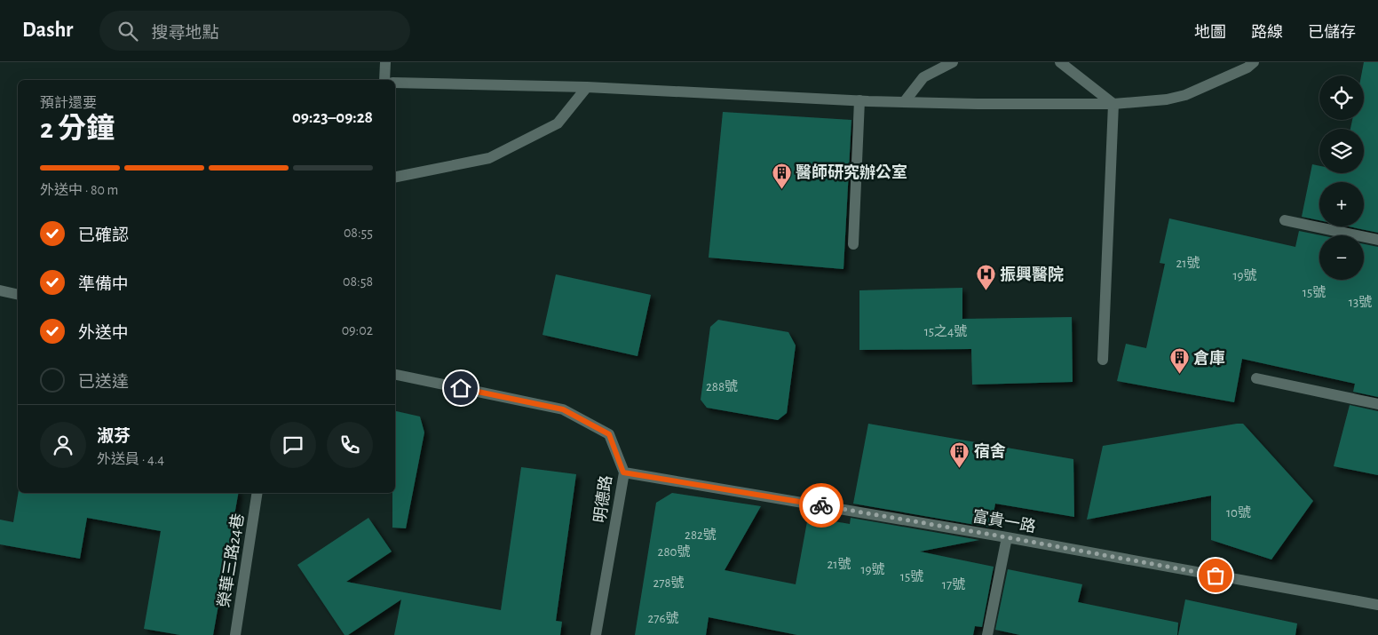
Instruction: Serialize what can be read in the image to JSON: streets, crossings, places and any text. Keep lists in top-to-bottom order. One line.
{"streets":{"street":["明德路","富貴一路","榮華三路24巷"]},"crossings":[["明德路","富貴一路"]],"places":{"building":["醫師研究辦公室","倉庫","宿舍"],"hospital":["振興醫院"]},"house_numbers":["21號","19號","15號","13號","15之4號","288號","10號","282號","280號","21號","19號","15號","278號","17號","276號"],"page":{"header":"Dashr","search":"搜尋地點","nav":["地圖","路線","已儲存"],"map_buttons":["+","−"],"heading":["2 分鐘","預計還要","09:23–09:28"],"panel":["淑芬","外送員 · 4.4"],"bar":"外送中 · 80 m","list":[["已確認","08:55"],["準備中","08:58"],["外送中","09:02"],"已送達"]}}
